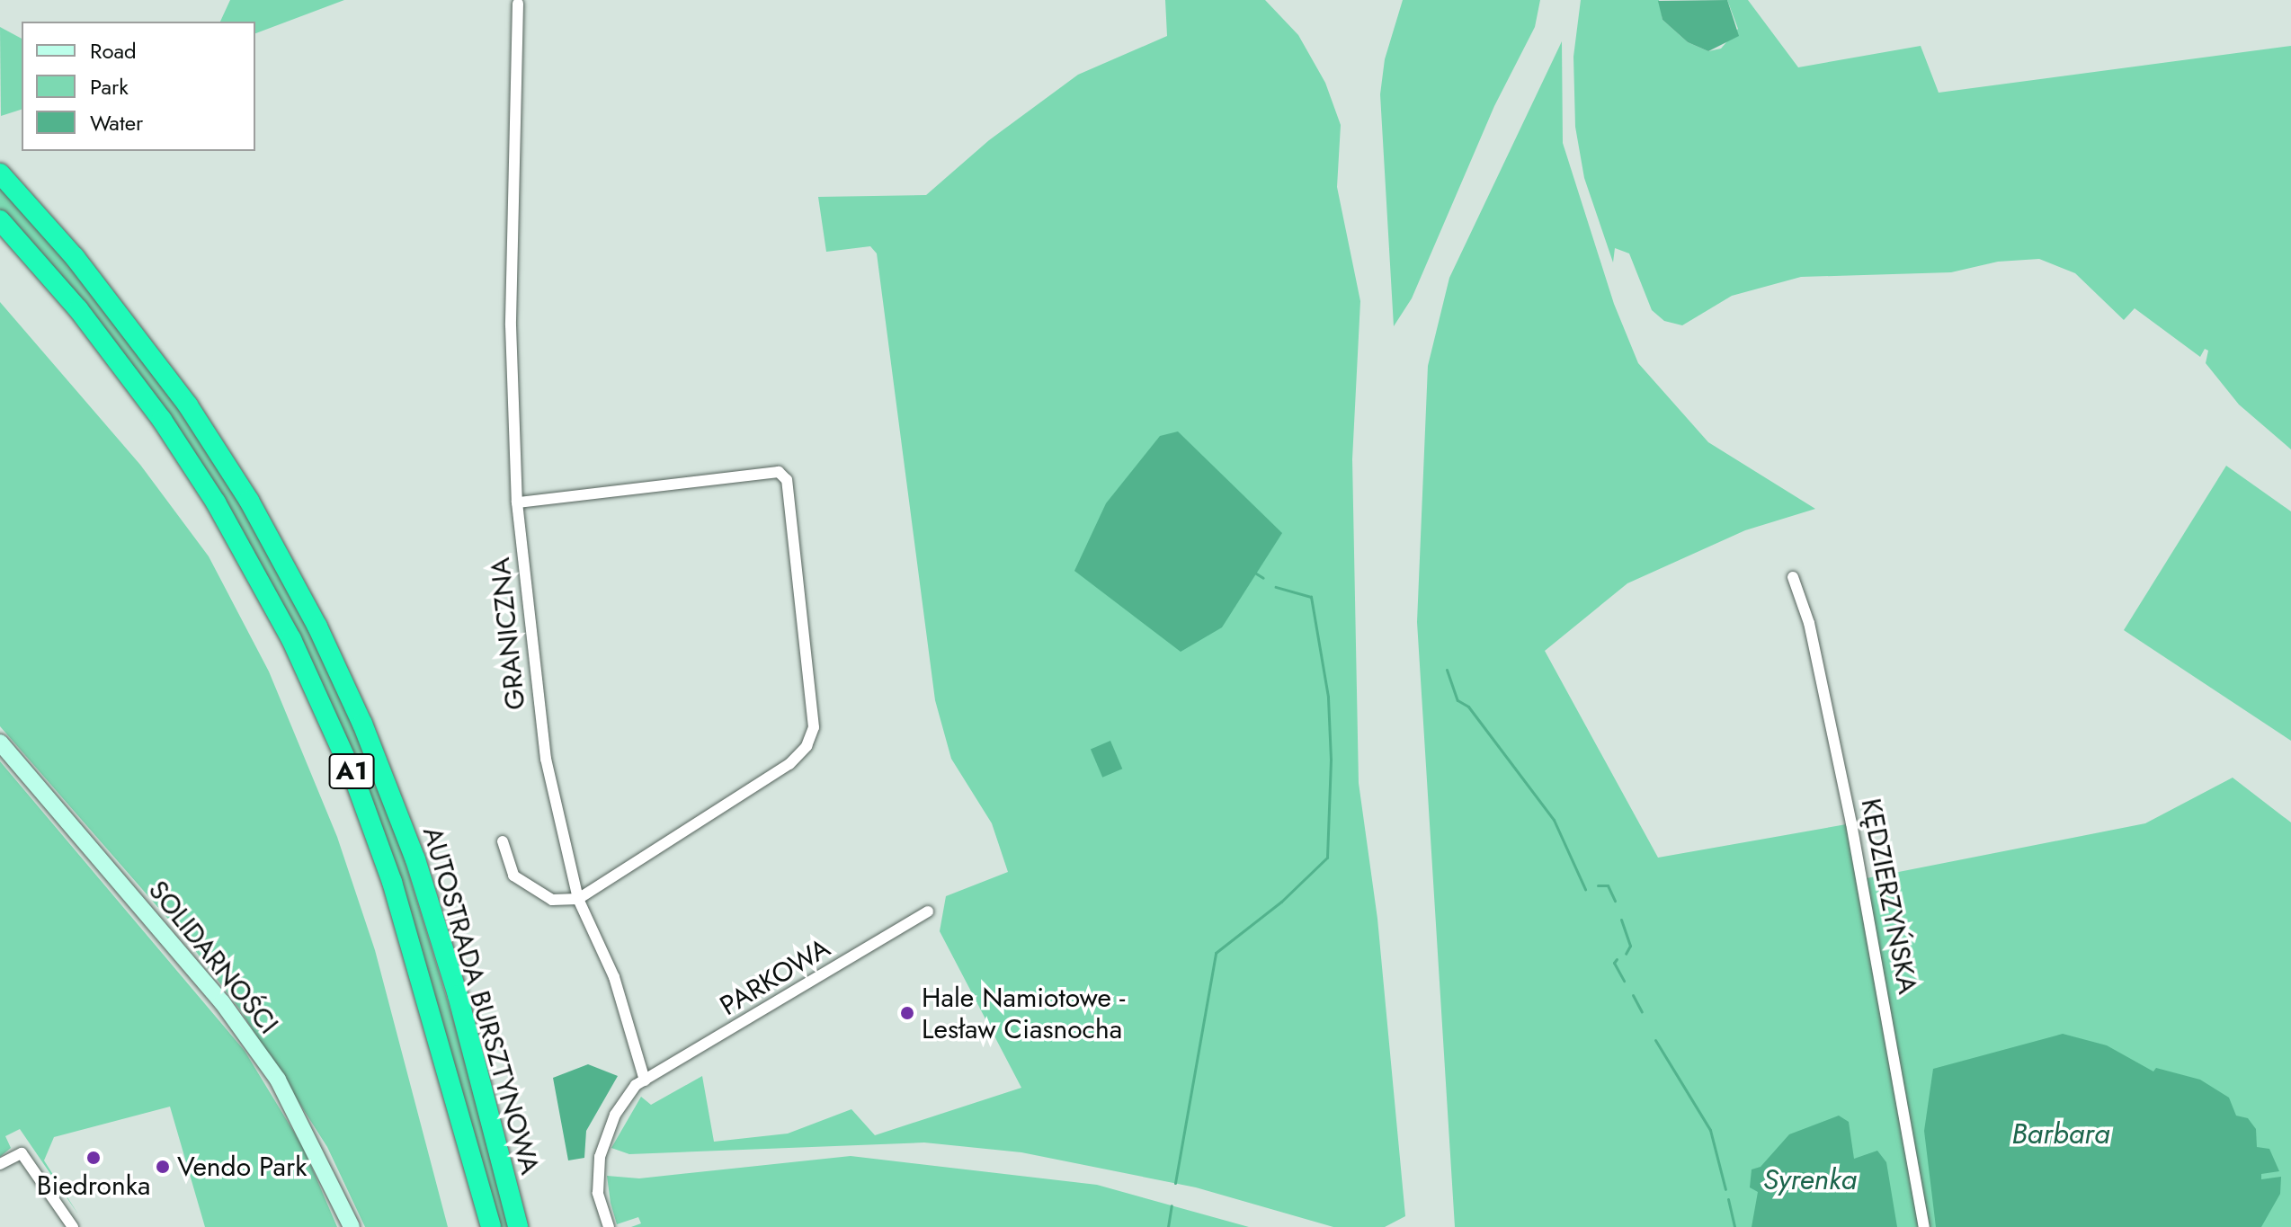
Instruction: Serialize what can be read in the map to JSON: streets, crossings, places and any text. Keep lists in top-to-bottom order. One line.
{"streets":{"highway":["A1","AUTOSTRADA BURSZTYNOWA"],"street":["GRANICZNA","KĘDZIERZYŃSKA","SOLIDARNOŚCI","PARKOWA"]},"crossings":[["GRANICZNA","PARKOWA"]],"water":["Barbara","Syrenka"],"places":["Hale Namiotowe - Lesław Ciasnocha","Biedronka","Vendo Park"],"legend":["Road","Park","Water"]}
